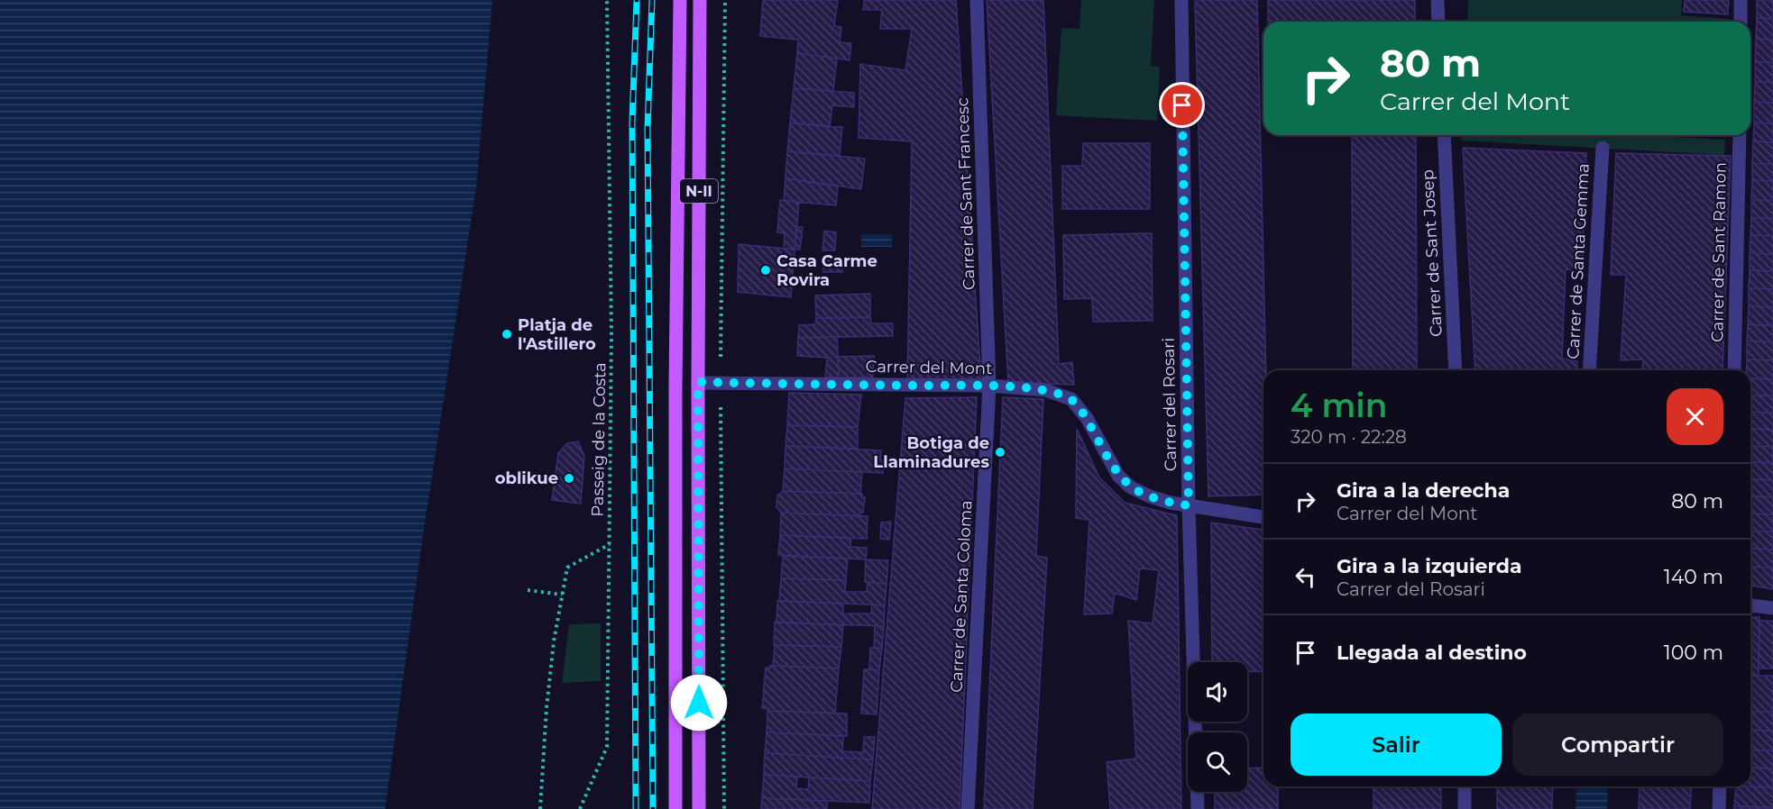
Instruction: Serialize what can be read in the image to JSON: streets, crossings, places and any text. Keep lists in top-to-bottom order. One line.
{"streets":{"main road":["N-II"],"street":["Carrer de Sant Francesc","Carrer de Sant Ramon","Carrer de Sant Josep","Carrer de Santa Gemma","Carrer del Mont","Carrer del Rosari","Carrer de Santa Coloma"],"path":["Passeig de la Costa"]},"crossings":[["N-II","Carrer del Mont"],["Carrer de Sant Francesc","Carrer del Mont"],["Carrer de Sant Francesc","Carrer de Santa Coloma"],["Carrer del Mont","Carrer del Rosari"],["Carrer del Mont","Carrer de Santa Coloma"]],"places":["Casa Carme Rovira","Platja de l'Astillero","Botiga de Llaminadures","oblikue"],"page":{"turn":["80 m","Carrer del Mont"],"heading":["4 min","320 m · 22:28"],"list":[{"name":"Gira a la derecha","note":"Carrer del Mont","value":"80 m"},{"name":"Gira a la izquierda","note":"Carrer del Rosari","value":"140 m"},{"name":"Llegada al destino","value":"100 m"}],"buttons":["Salir","Compartir"]}}
